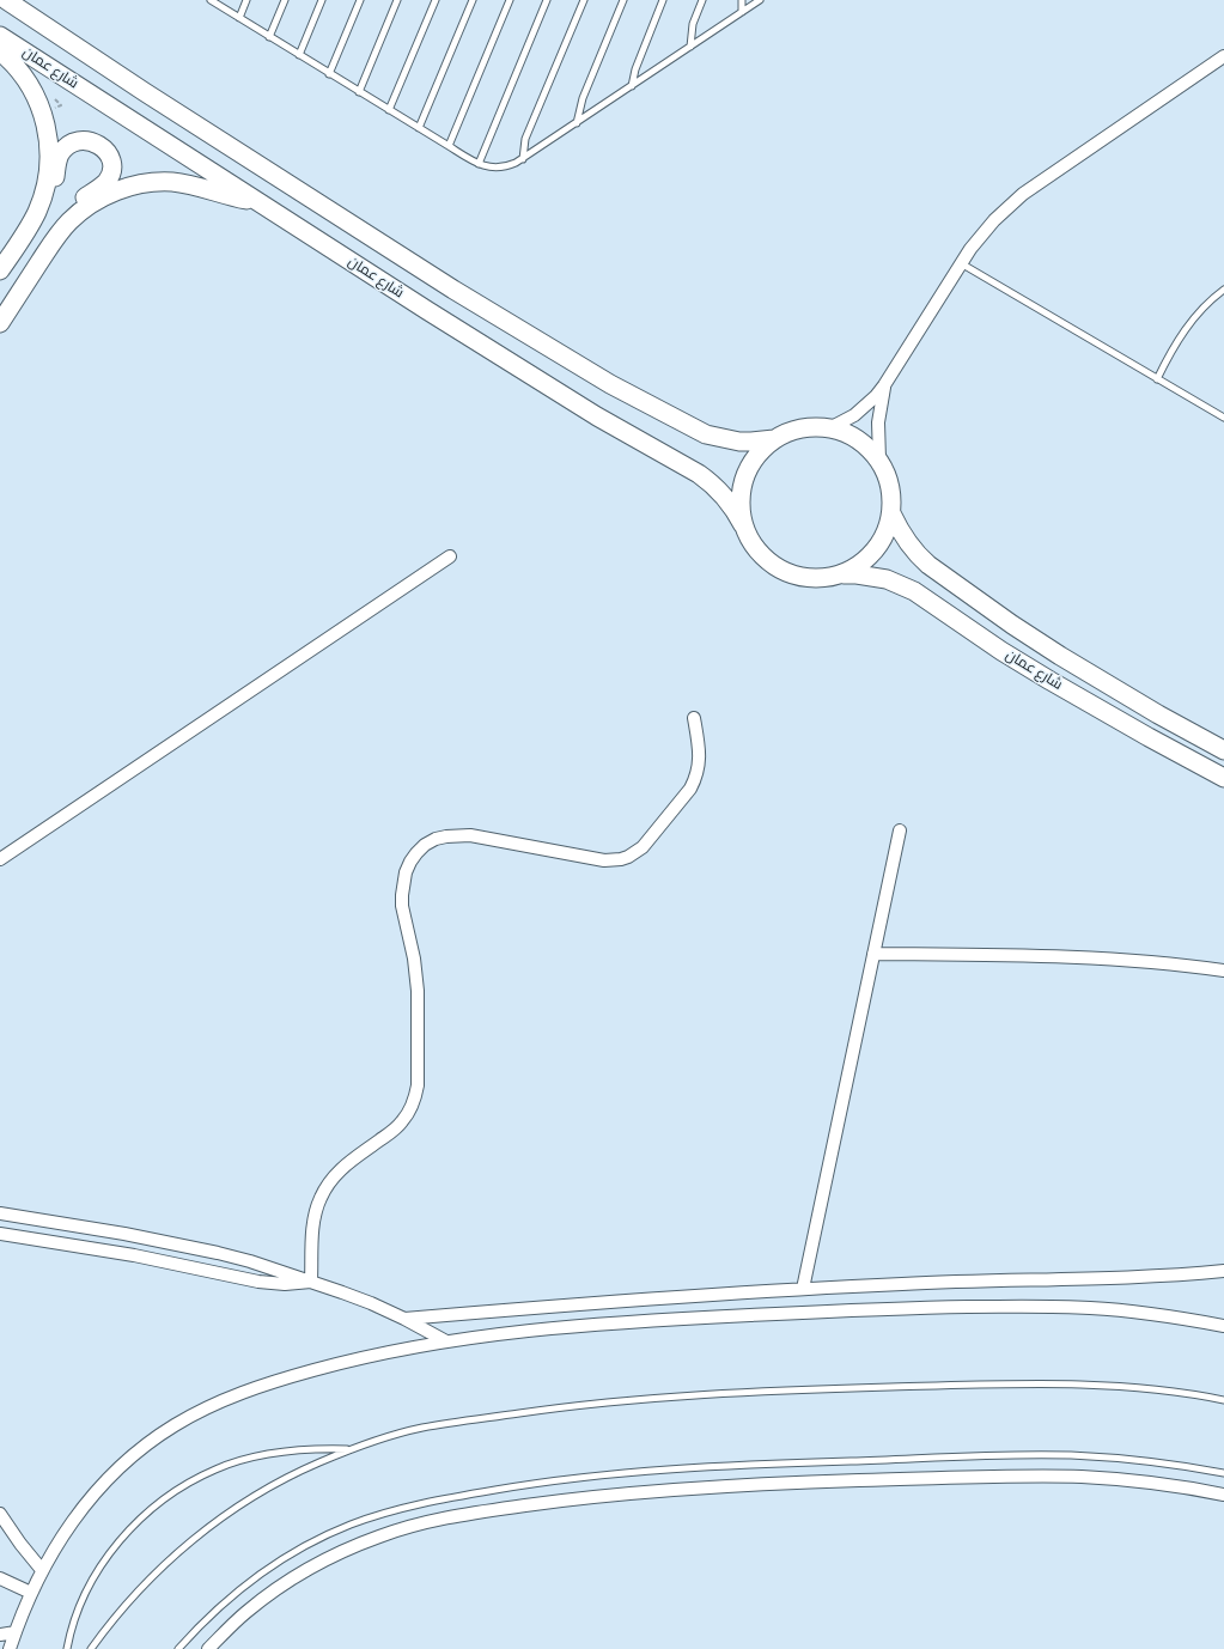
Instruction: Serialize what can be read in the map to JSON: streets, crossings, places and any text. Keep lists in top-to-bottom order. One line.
{"streets":{"main road":["شارع عمان"]}}
